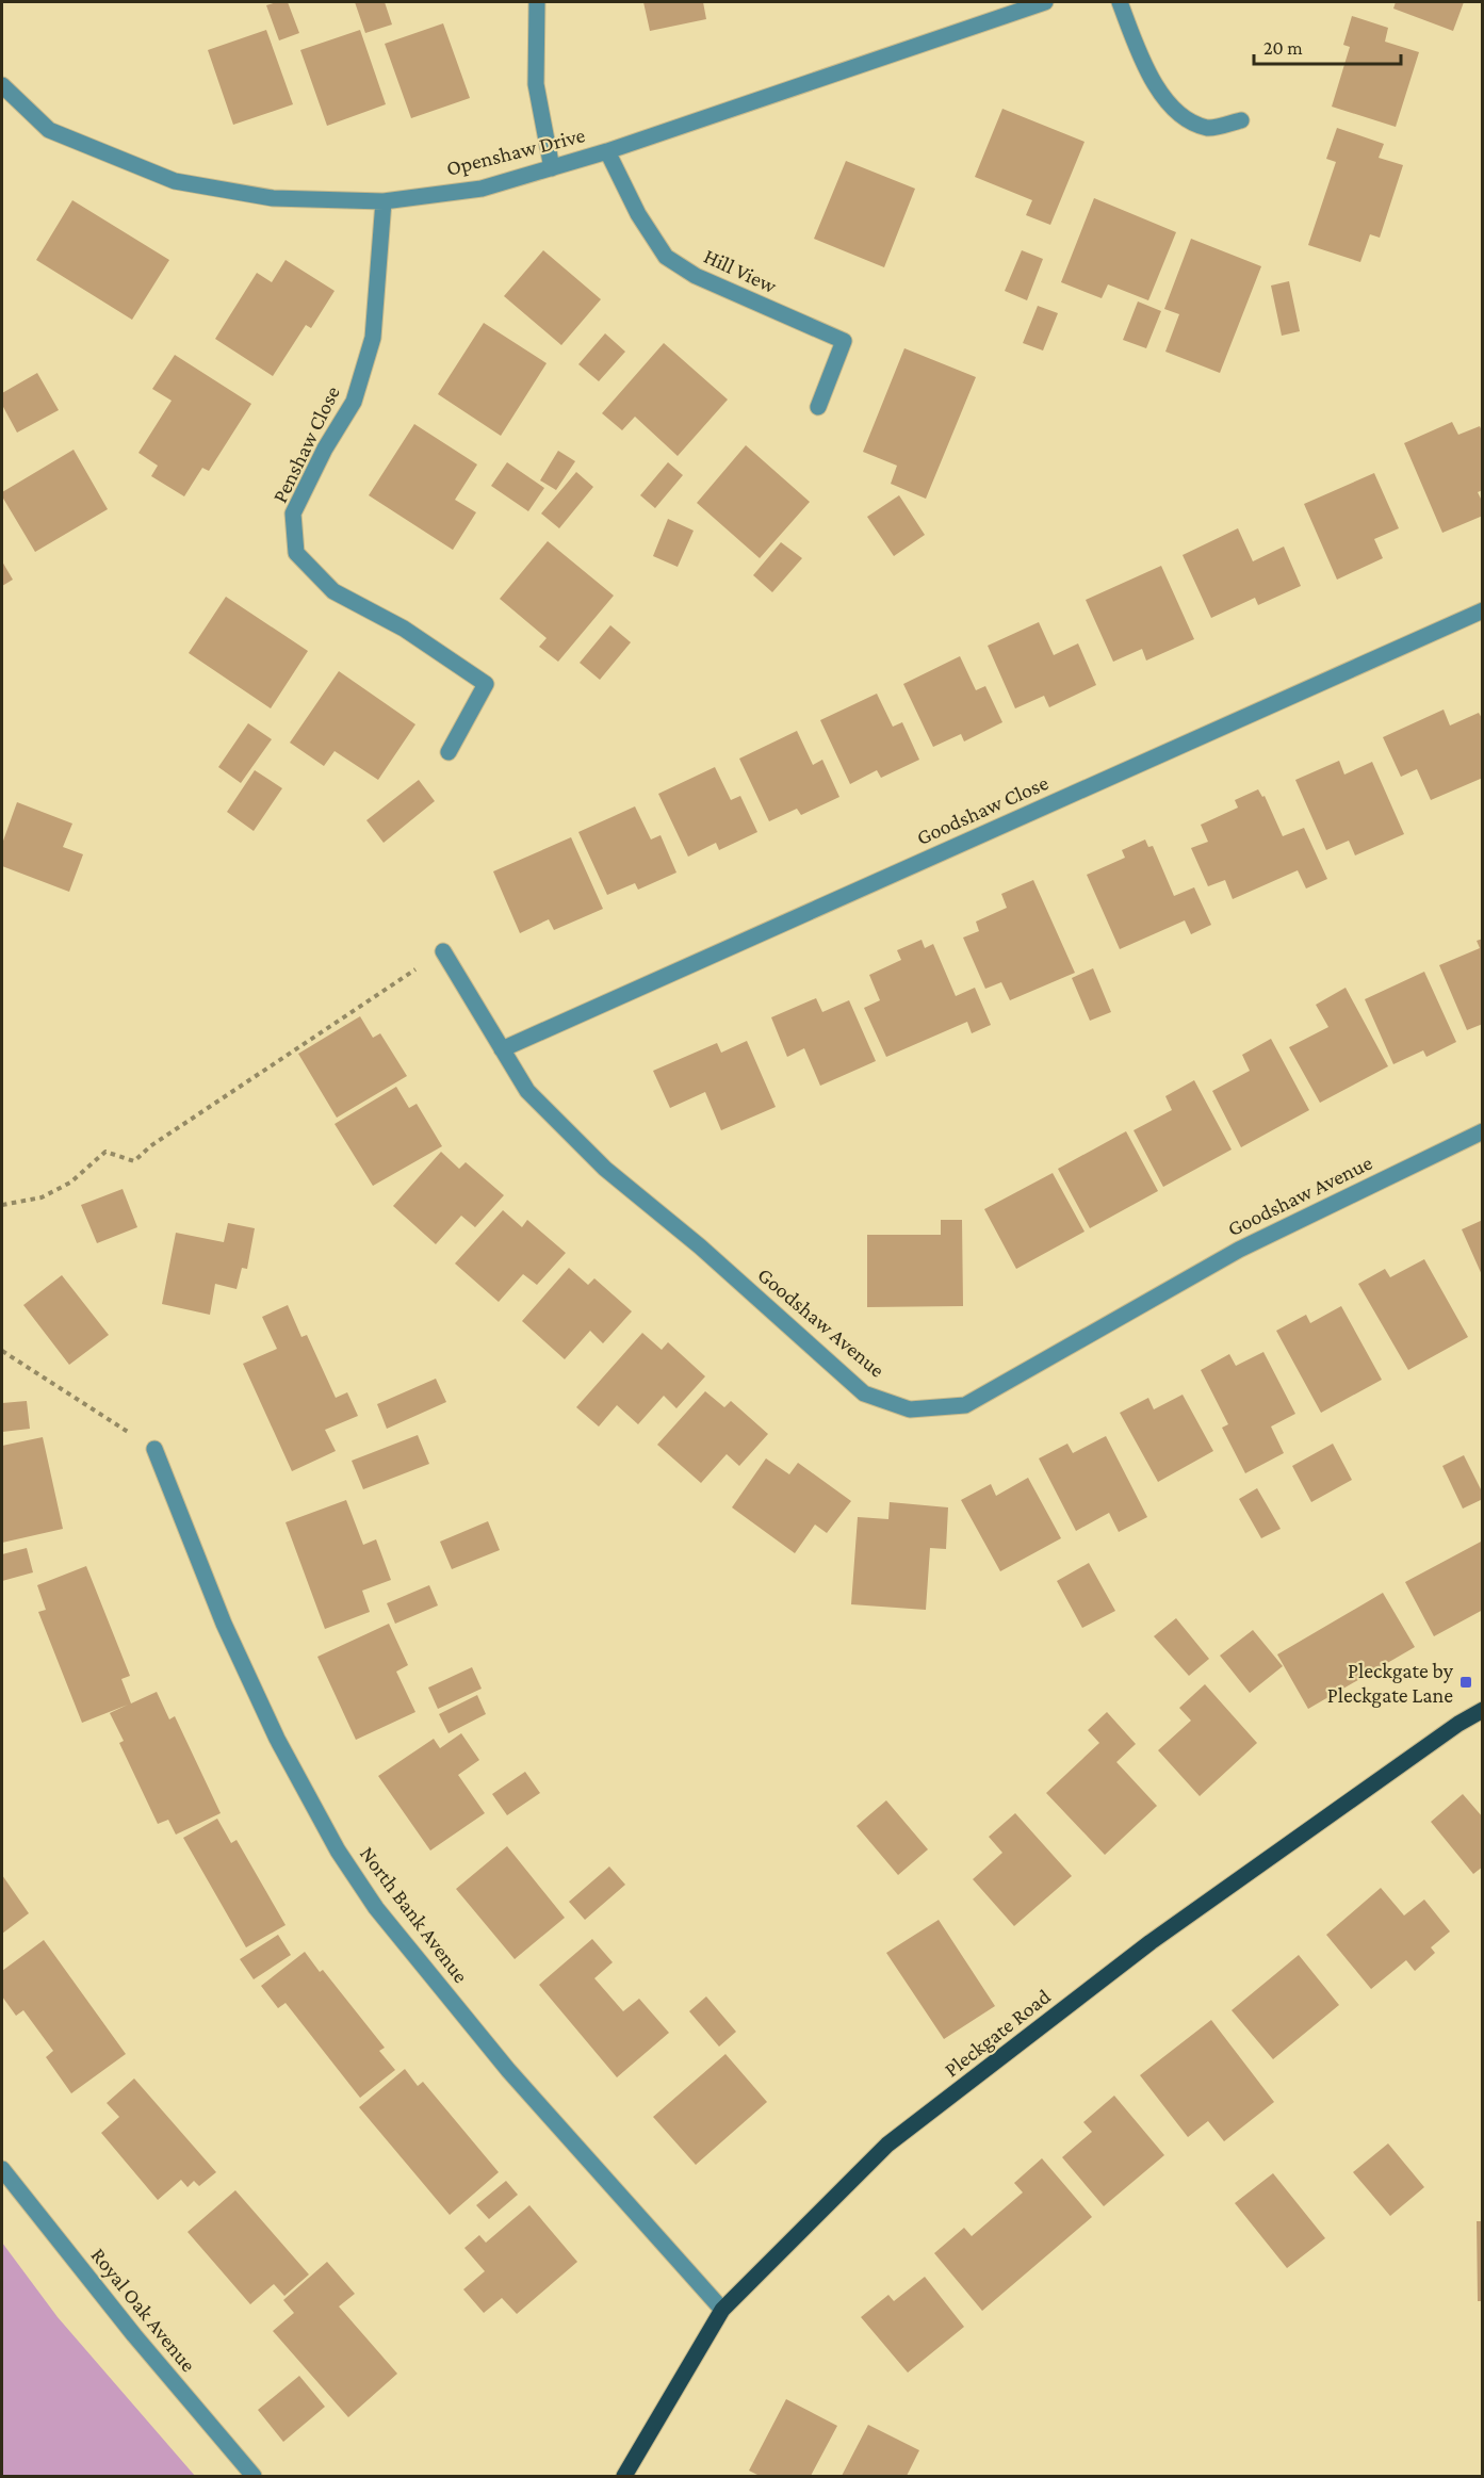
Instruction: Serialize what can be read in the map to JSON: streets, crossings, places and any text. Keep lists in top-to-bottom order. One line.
{"streets":{"main road":["Pleckgate Road"],"street":["Openshaw Drive","Hill View","Penshaw Close","Goodshaw Close","Goodshaw Avenue","North Bank Avenue","Royal Oak Avenue"]},"crossings":[["Openshaw Drive","Hill View"],["Openshaw Drive","Penshaw Close"],["Goodshaw Close","Goodshaw Avenue"],["North Bank Avenue","Pleckgate Road"]],"places":{"transit":["Pleckgate by Pleckgate Lane"]},"scale_bar":"20 m"}
